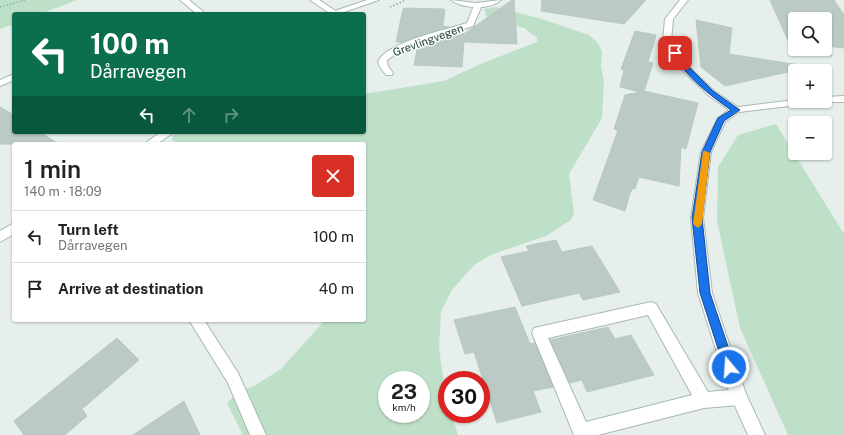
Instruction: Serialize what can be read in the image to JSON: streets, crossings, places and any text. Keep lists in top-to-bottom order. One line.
{"streets":{"street":["Grevlingvegen"]},"page":{"map_buttons":["+","−"],"turn":["100 m","Dårravegen"],"heading":["1 min","140 m · 18:09"],"list":[{"name":"Turn left","note":"Dårravegen","value":"100 m"},{"name":"Arrive at destination","value":"40 m"}],"speed":"23 km/h","limit":"30"}}
